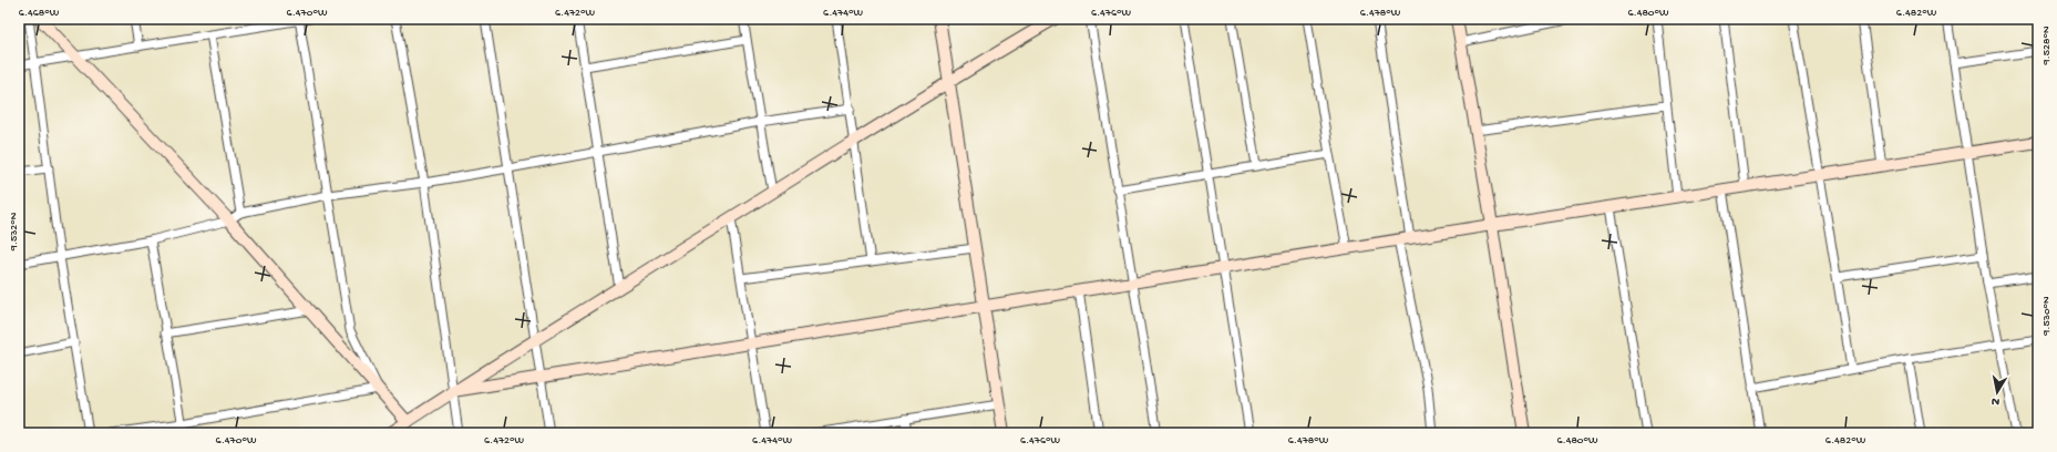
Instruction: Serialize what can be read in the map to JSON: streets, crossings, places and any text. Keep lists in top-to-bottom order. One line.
{"north":"bottom","coordinates":["6.468°W","6.470°W","6.472°W","6.474°W","6.476°W","6.478°W","6.480°W","6.482°W","9.528°N","9.532°N","9.530°N"]}
